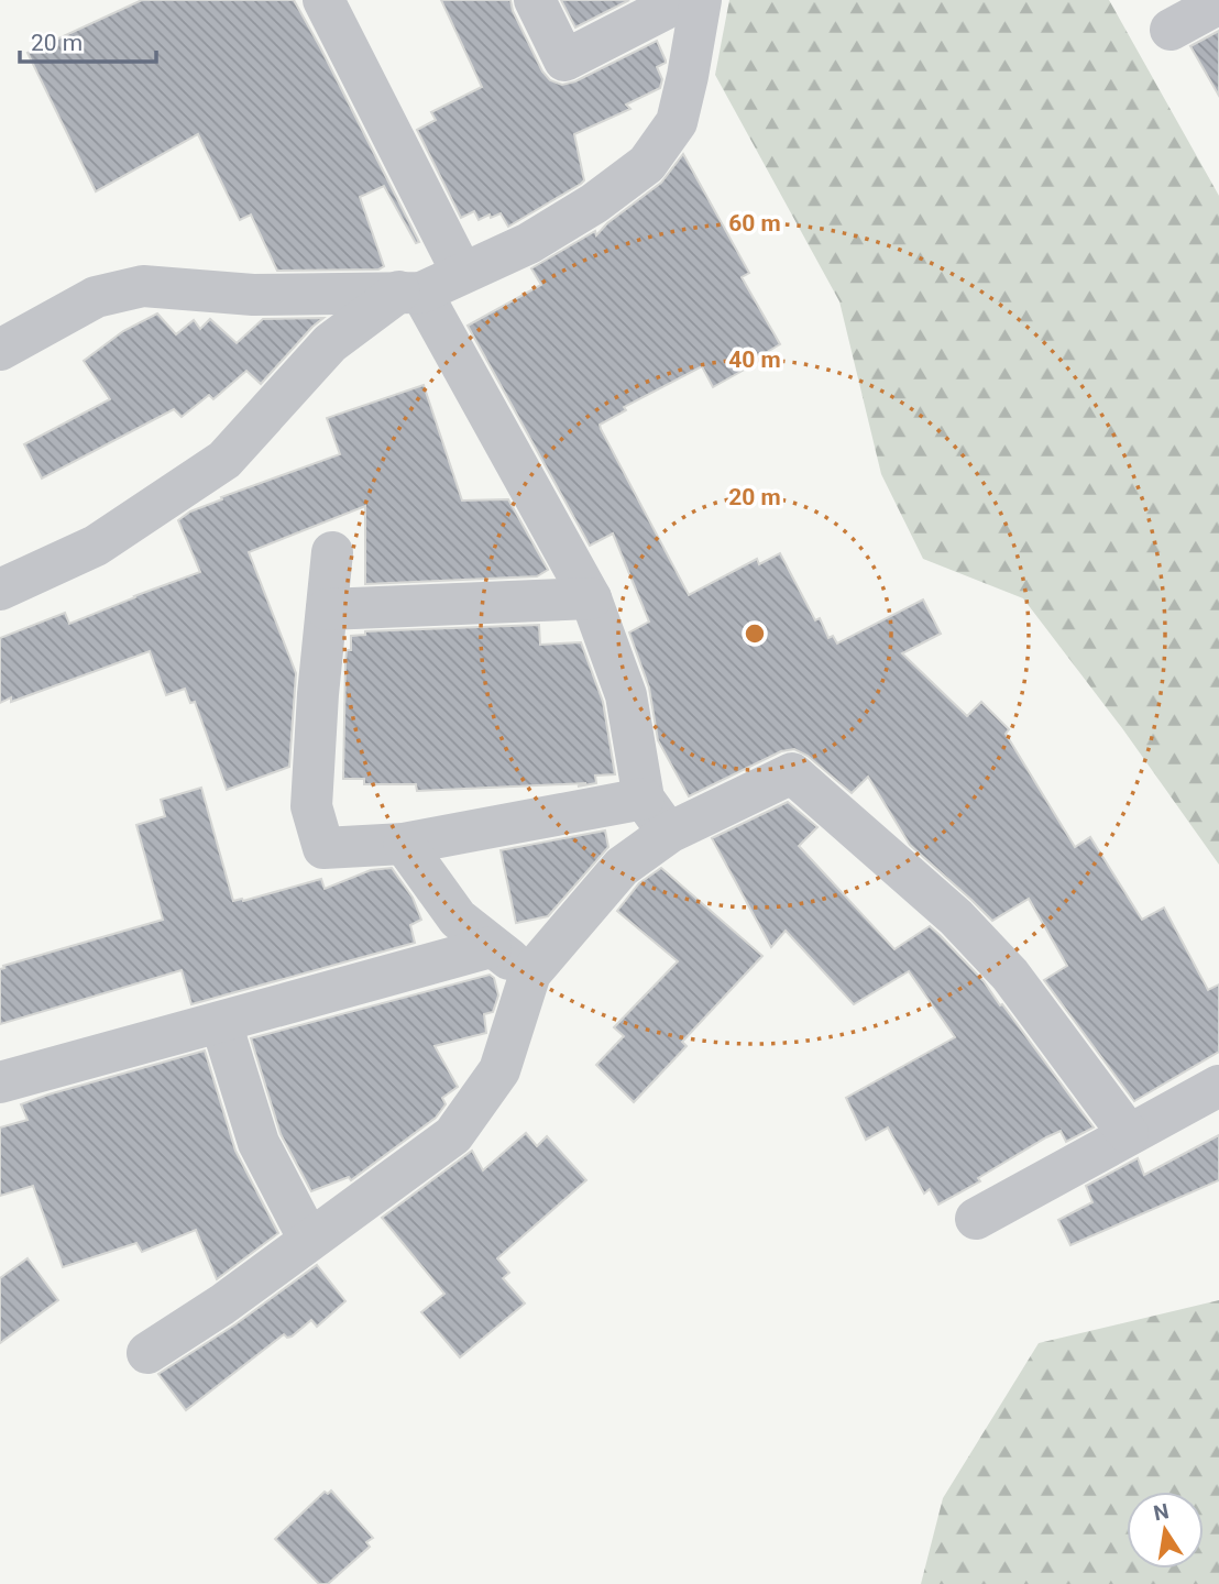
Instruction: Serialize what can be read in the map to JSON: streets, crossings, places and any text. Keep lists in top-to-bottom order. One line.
{"scale_bar":"20 m","north":"top","rings":["60 m","40 m","20 m"]}
